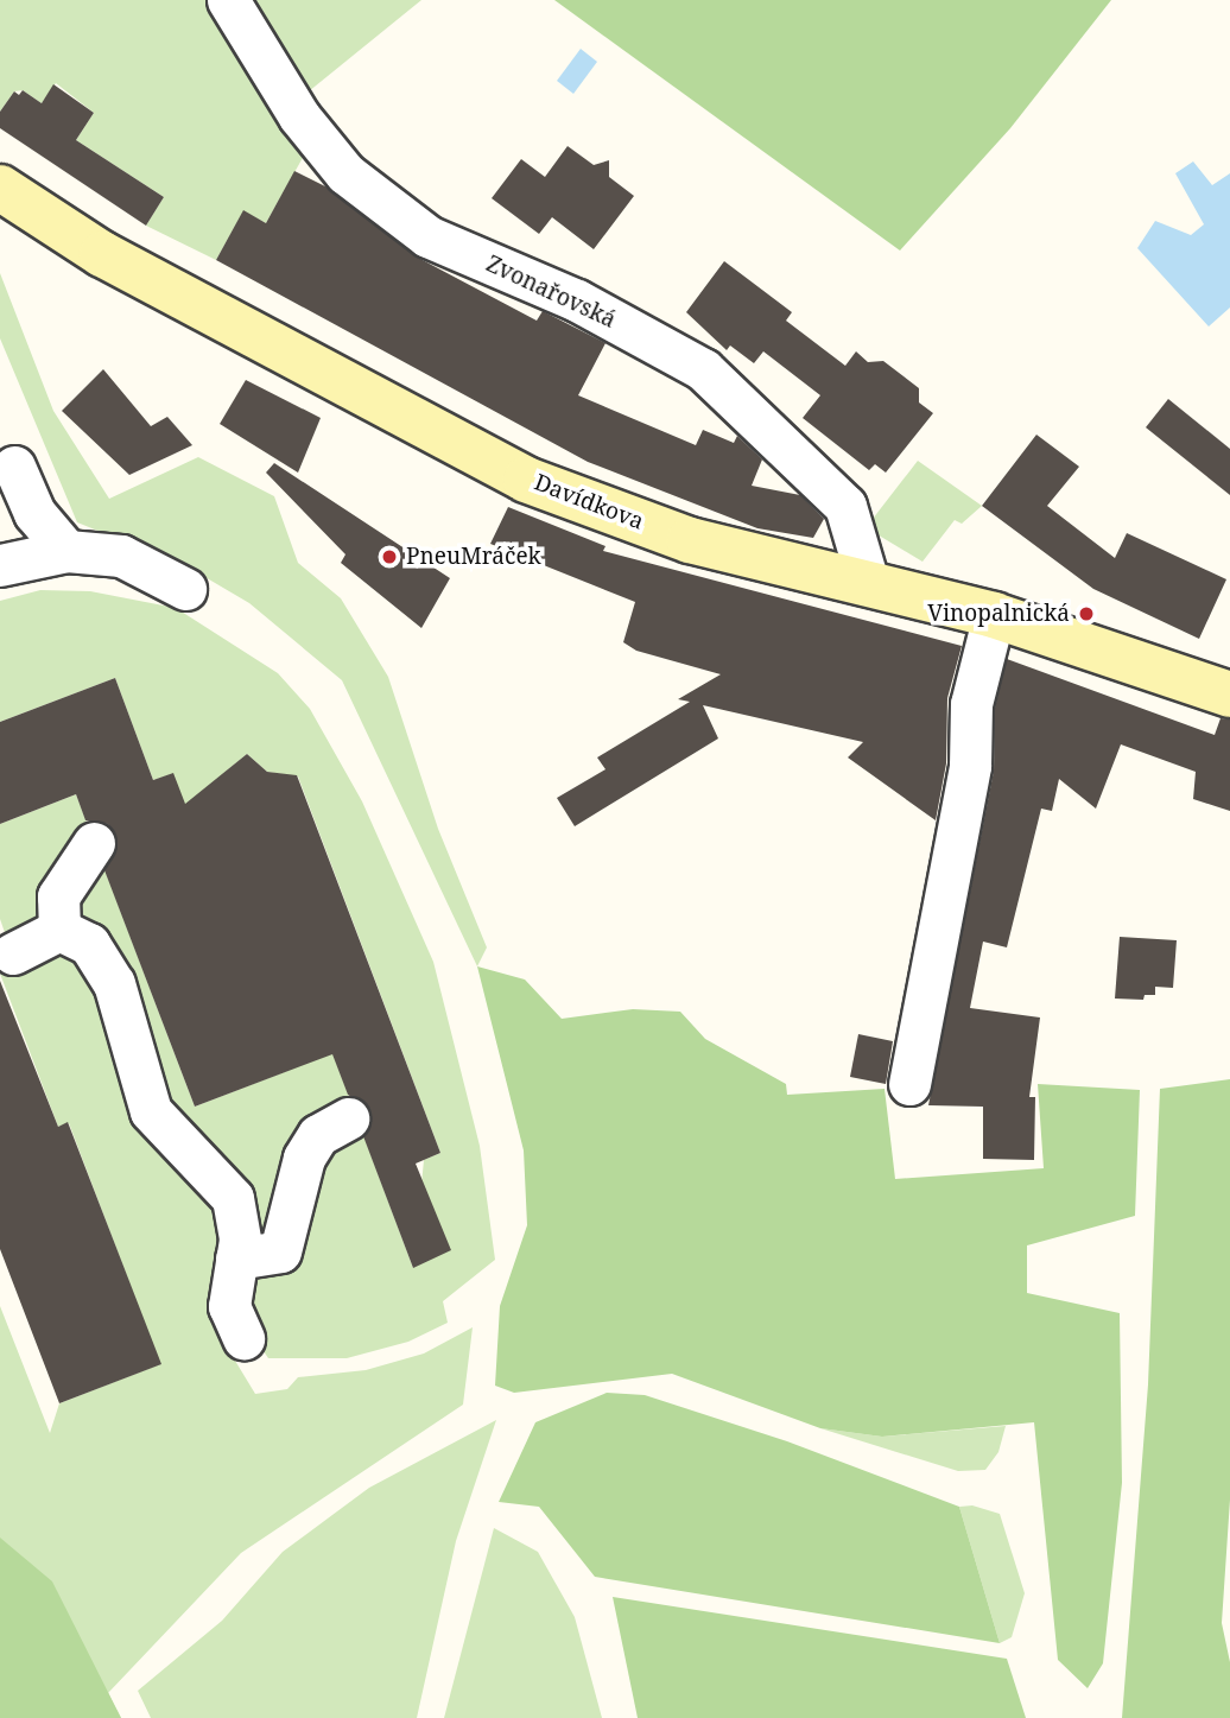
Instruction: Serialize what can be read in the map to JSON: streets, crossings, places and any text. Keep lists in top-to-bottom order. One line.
{"streets":{"street":["Zvonařovská","Davídkova"]},"crossings":[["Zvonařovská","Davídkova"]],"places":["PneuMráček","Vinopalnická"]}
